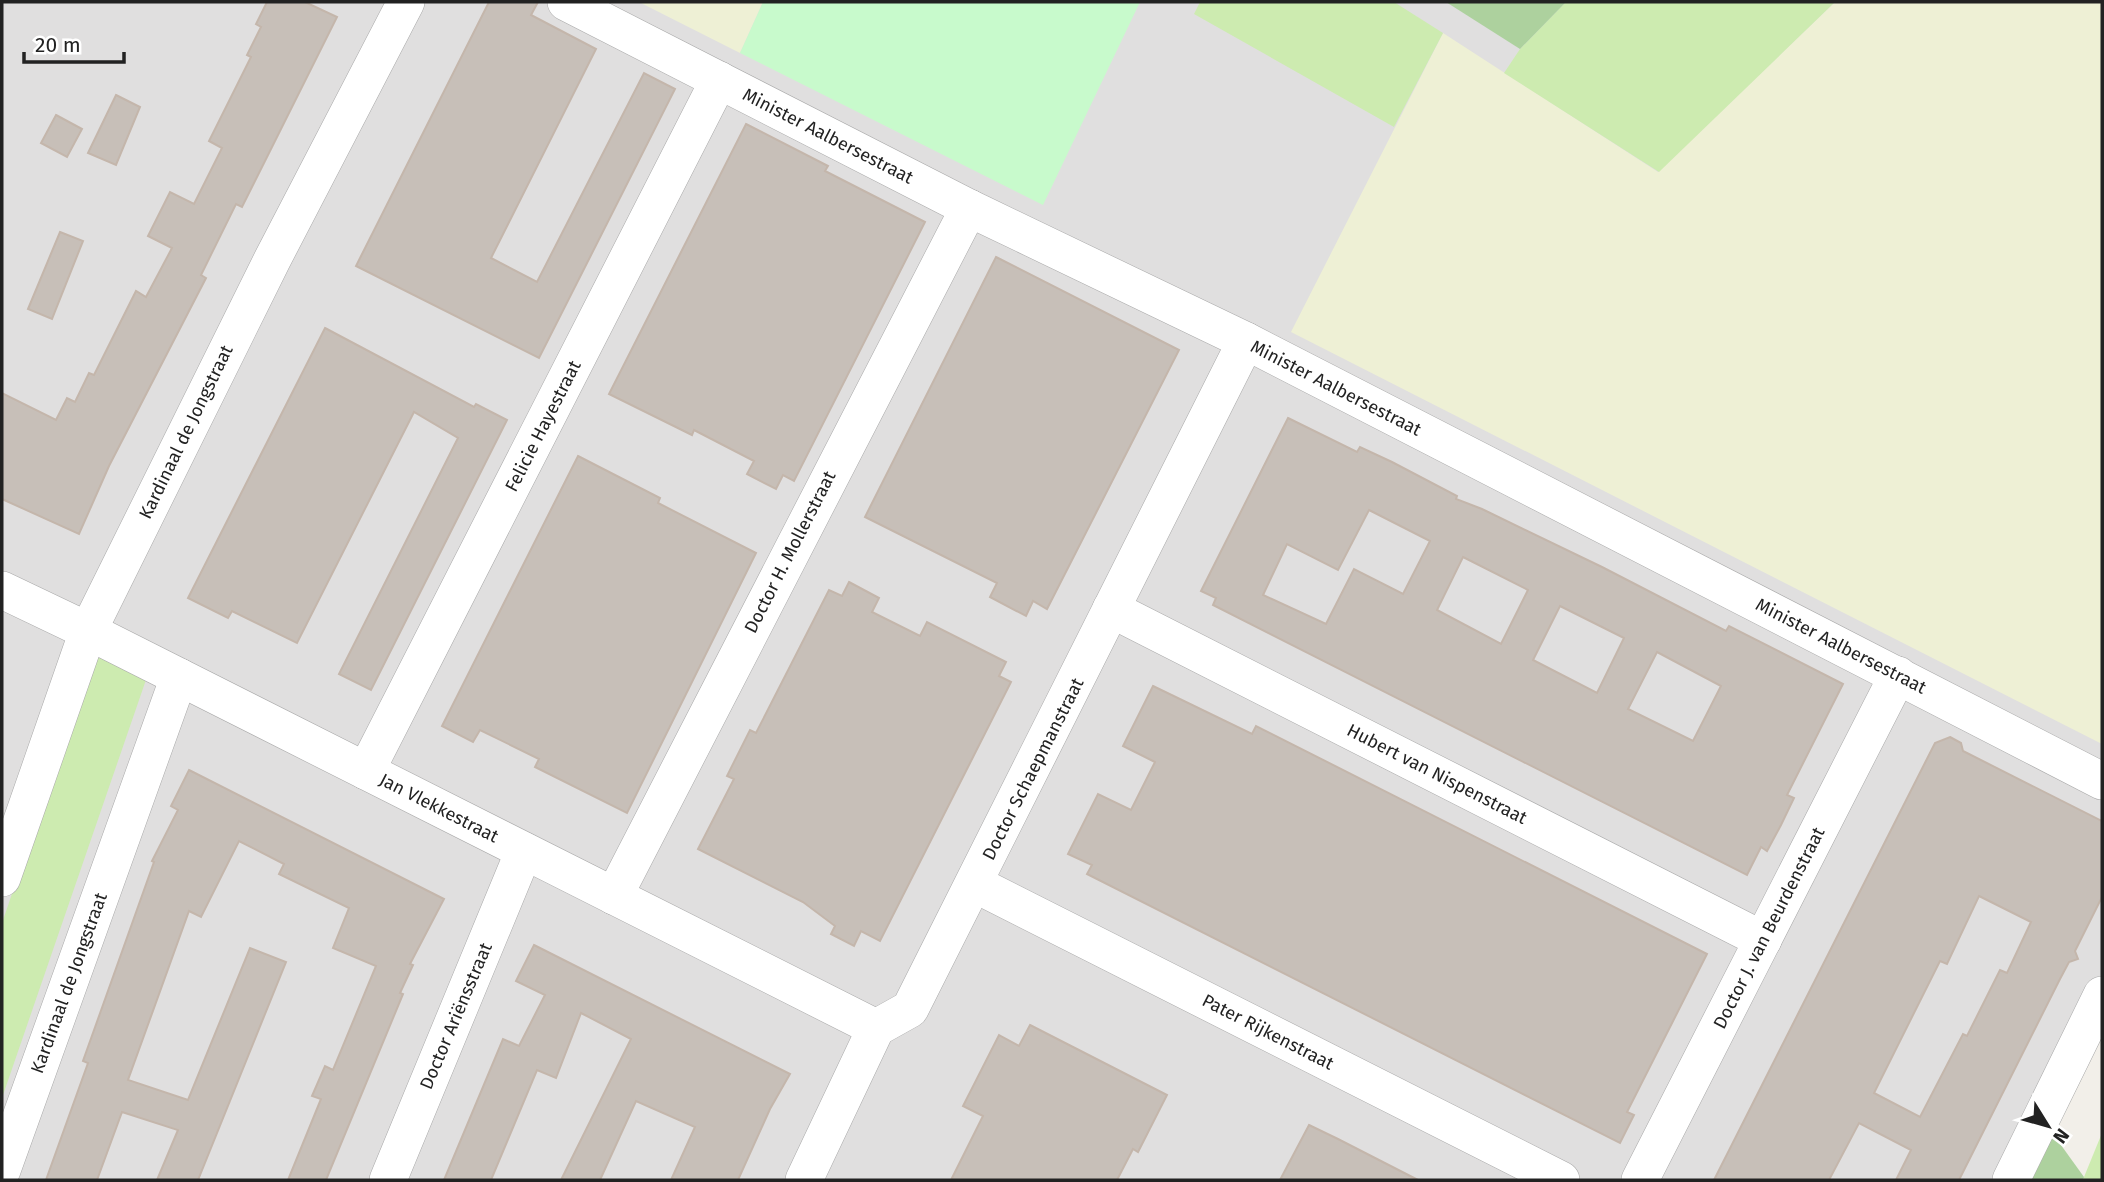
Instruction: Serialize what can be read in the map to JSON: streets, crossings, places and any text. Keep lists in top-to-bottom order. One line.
{"streets":{"street":["Minister Aalbersestraat","Felicie Hayestraat","Kardinaal de Jongstraat","Doctor H. Mollerstraat","Doctor Schaepmanstraat","Hubert van Nispenstraat","Jan Vlekkestraat","Doctor J. van Beurdenstraat","Doctor Ariënsstraat","Pater Rijkenstraat"]},"crossings":[["Minister Aalbersestraat","Felicie Hayestraat"],["Minister Aalbersestraat","Doctor H. Mollerstraat"],["Minister Aalbersestraat","Doctor Schaepmanstraat"],["Minister Aalbersestraat","Doctor J. van Beurdenstraat"],["Felicie Hayestraat","Jan Vlekkestraat"],["Kardinaal de Jongstraat","Jan Vlekkestraat"],["Doctor H. Mollerstraat","Jan Vlekkestraat"],["Doctor Schaepmanstraat","Hubert van Nispenstraat"],["Doctor Schaepmanstraat","Jan Vlekkestraat"],["Doctor Schaepmanstraat","Pater Rijkenstraat"],["Hubert van Nispenstraat","Doctor J. van Beurdenstraat"],["Jan Vlekkestraat","Doctor Ariënsstraat"]],"scale_bar":"20 m","north":"bottom right"}
